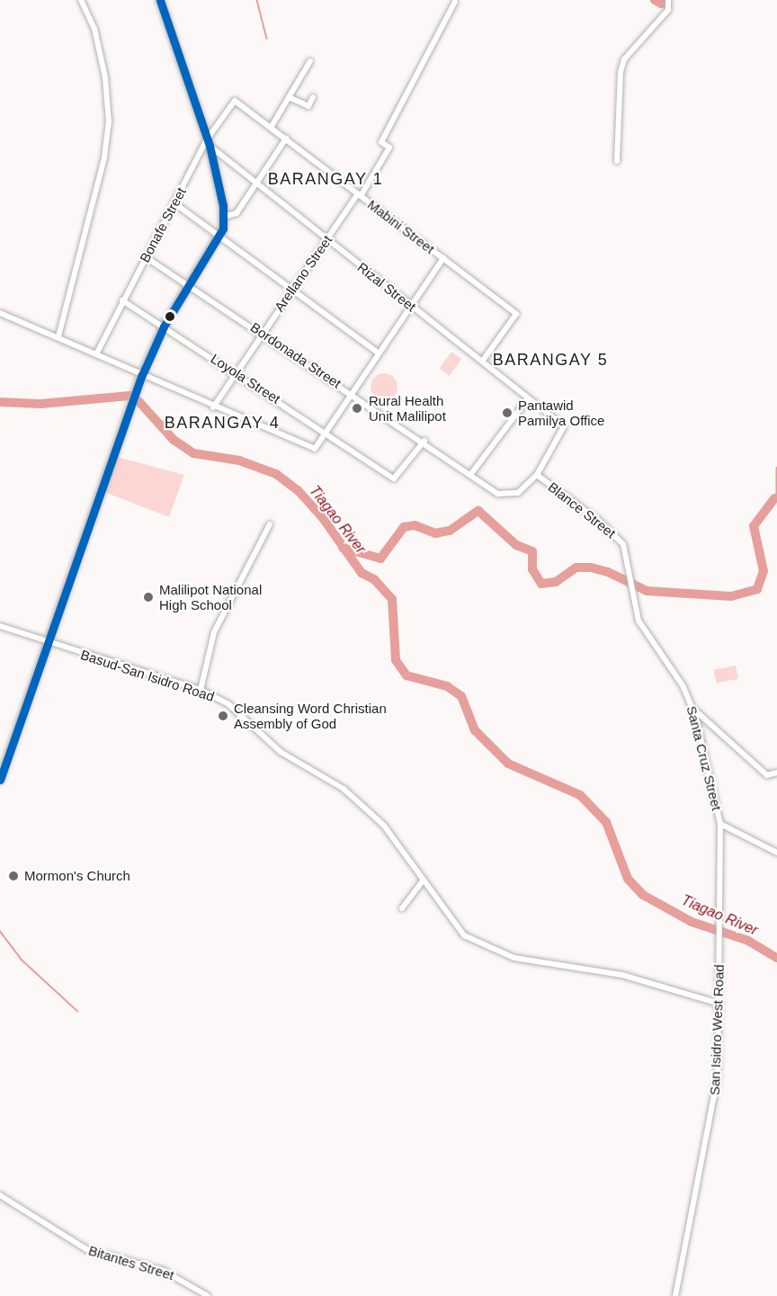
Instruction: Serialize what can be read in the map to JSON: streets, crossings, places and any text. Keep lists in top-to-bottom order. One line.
{"streets":{"street":["Bonafe Street","Mabini Street","Arellano Street","Rizal Street","Bordonada Street","Loyola Street","Blance Street","Basud-San Isidro Road","Santa Cruz Street","San Isidro West Road","Bitantes Street"]},"crossings":[["Bonafe Street","Mabini Street"],["Bonafe Street","Rizal Street"],["Bonafe Street","Bordonada Street"],["Bonafe Street","Loyola Street"],["Mabini Street","Arellano Street"],["Mabini Street","Rizal Street"],["Arellano Street","Rizal Street"],["Arellano Street","Bordonada Street"],["Arellano Street","Loyola Street"],["Rizal Street","Bordonada Street"],["Rizal Street","Blance Street"],["Bordonada Street","Loyola Street"],["Bordonada Street","Blance Street"],["Blance Street","Santa Cruz Street"],["Basud-San Isidro Road","San Isidro West Road"],["Santa Cruz Street","San Isidro West Road"]],"districts":["BARANGAY 1","BARANGAY 5","BARANGAY 4"],"water":["Tiagao River"],"places":["Rural Health Unit Malilipot","Pantawid Pamilya Office","Malilipot National High School","Cleansing Word Christian Assembly of God","Mormon's Church"]}
